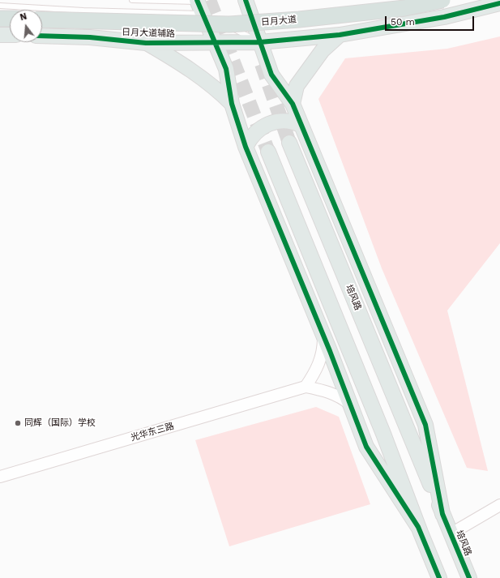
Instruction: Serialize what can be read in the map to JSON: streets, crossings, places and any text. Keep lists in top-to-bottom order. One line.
{"streets":{"highway":["日月大道"],"main road":["日月大道辅路","培风路"],"street":["光华东三路"]},"places":["同辉（国际）学校"],"scale_bar":"50 m","north":"top"}
